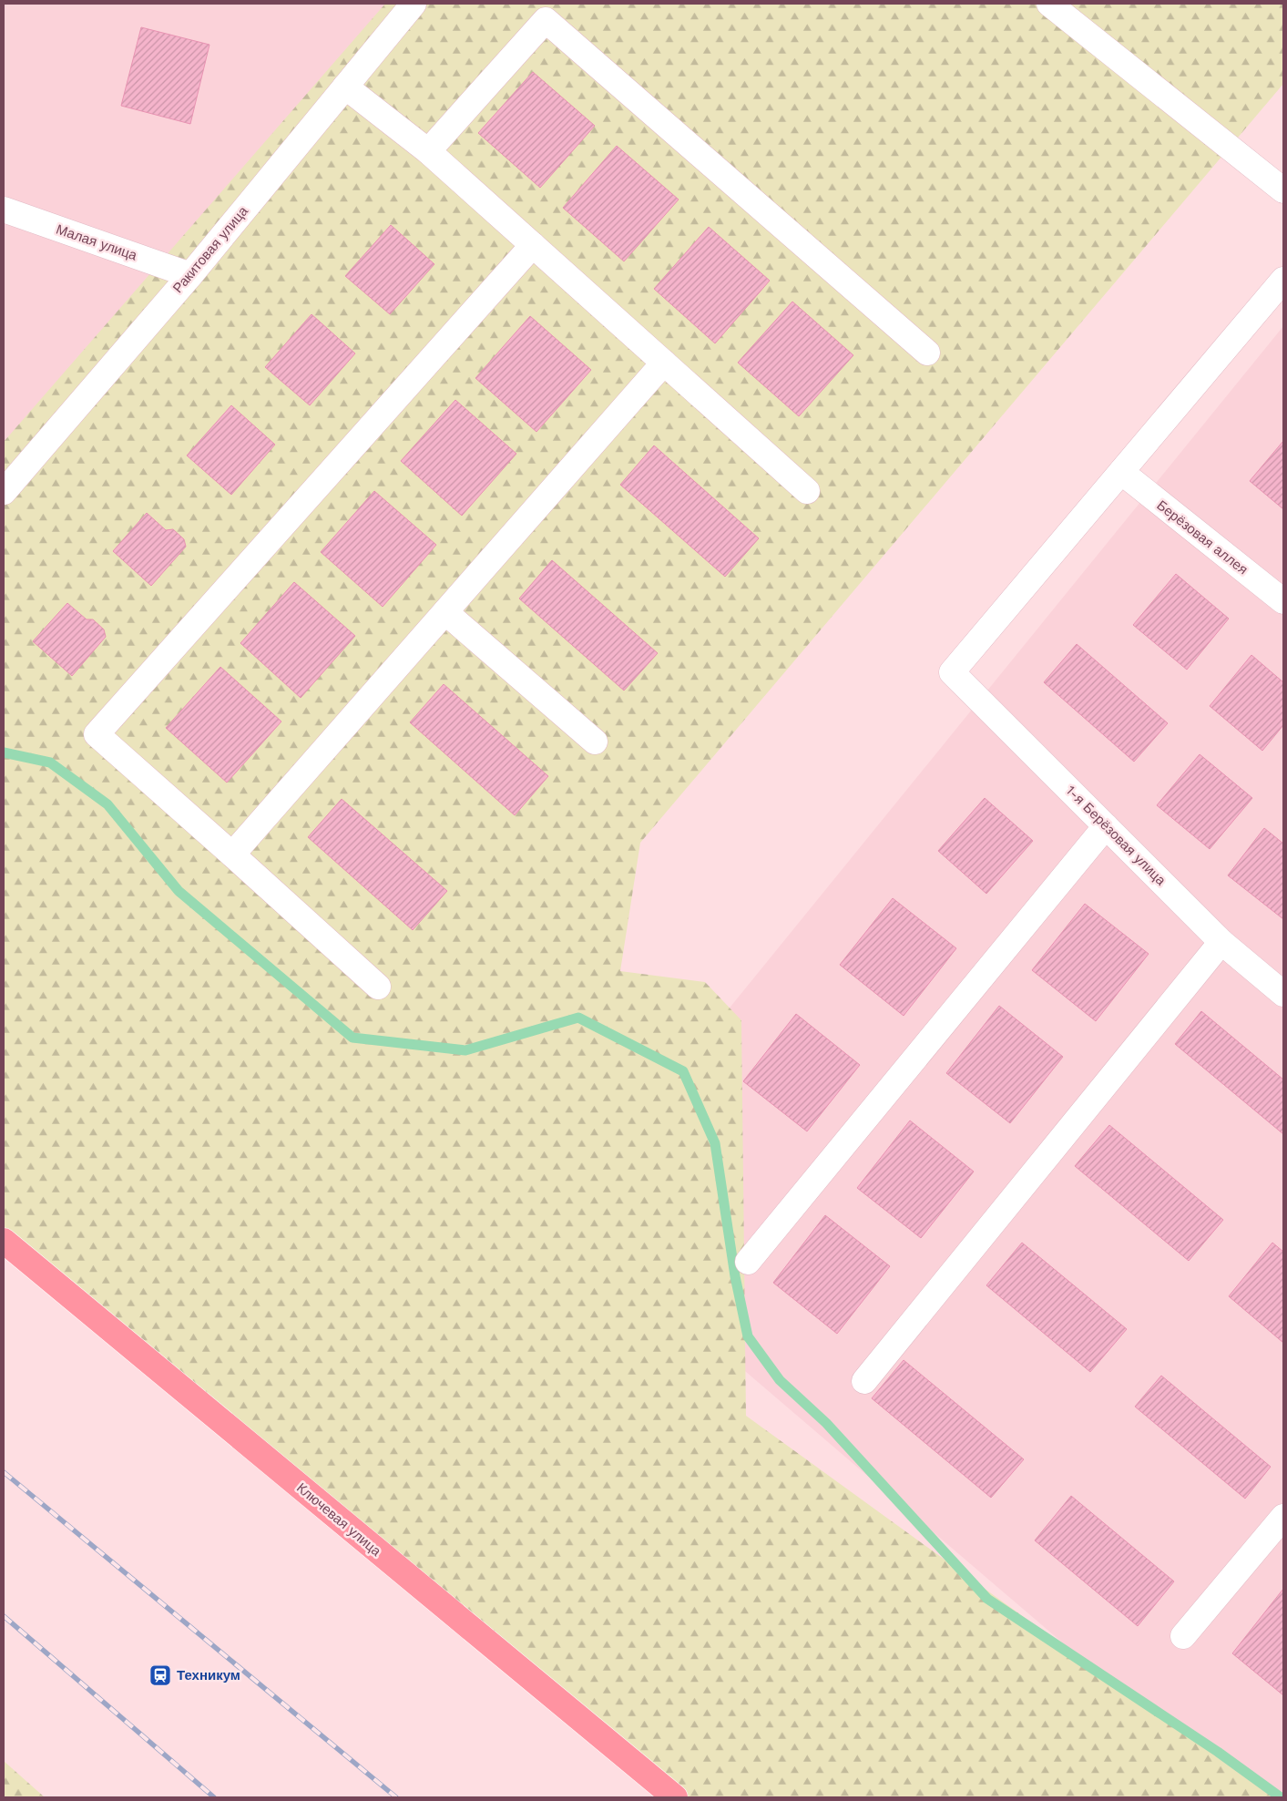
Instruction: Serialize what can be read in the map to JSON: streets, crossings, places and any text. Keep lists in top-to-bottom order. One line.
{"streets":{"main road":["Ключевая улица"],"street":["Малая улица","Ракитовая улица","Берёзовая аллея","1-я Берёзовая улица"]},"crossings":[["Малая улица","Ракитовая улица"],["Берёзовая аллея","1-я Берёзовая улица"]],"places":{"station":["Техникум"]}}
